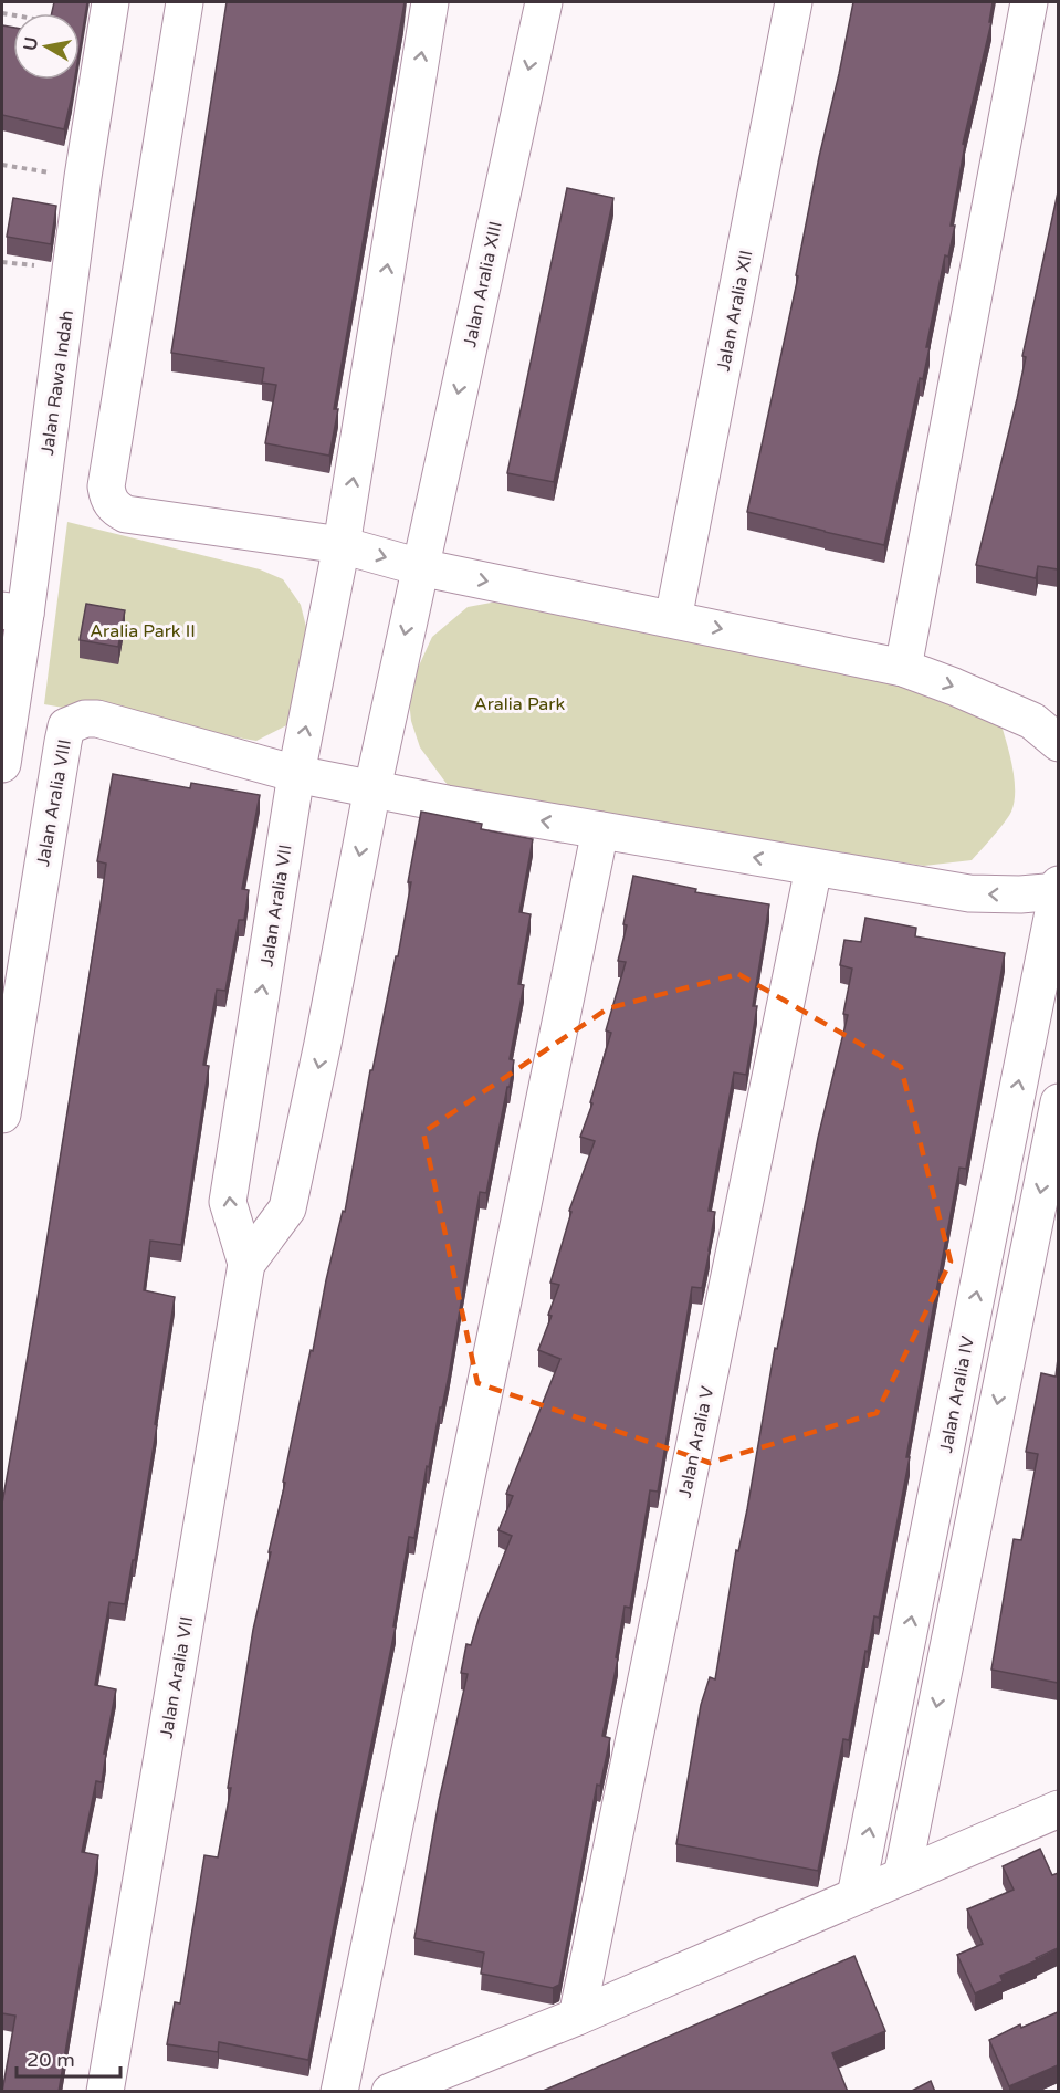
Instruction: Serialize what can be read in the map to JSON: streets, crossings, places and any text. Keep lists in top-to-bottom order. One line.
{"streets":{"street":["Jalan Aralia XIII","Jalan Aralia XII","Jalan Rawa Indah","Jalan Aralia VIII","Jalan Aralia VII","Jalan Aralia IV","Jalan Aralia V"]},"crossings":[["Jalan Aralia XIII","Jalan Aralia VII"],["Jalan Aralia VIII","Jalan Aralia VII"]],"one_way":["Jalan Aralia XIII"],"parks":["Aralia Park II","Aralia Park"],"scale_bar":"20 m","north":"left"}
